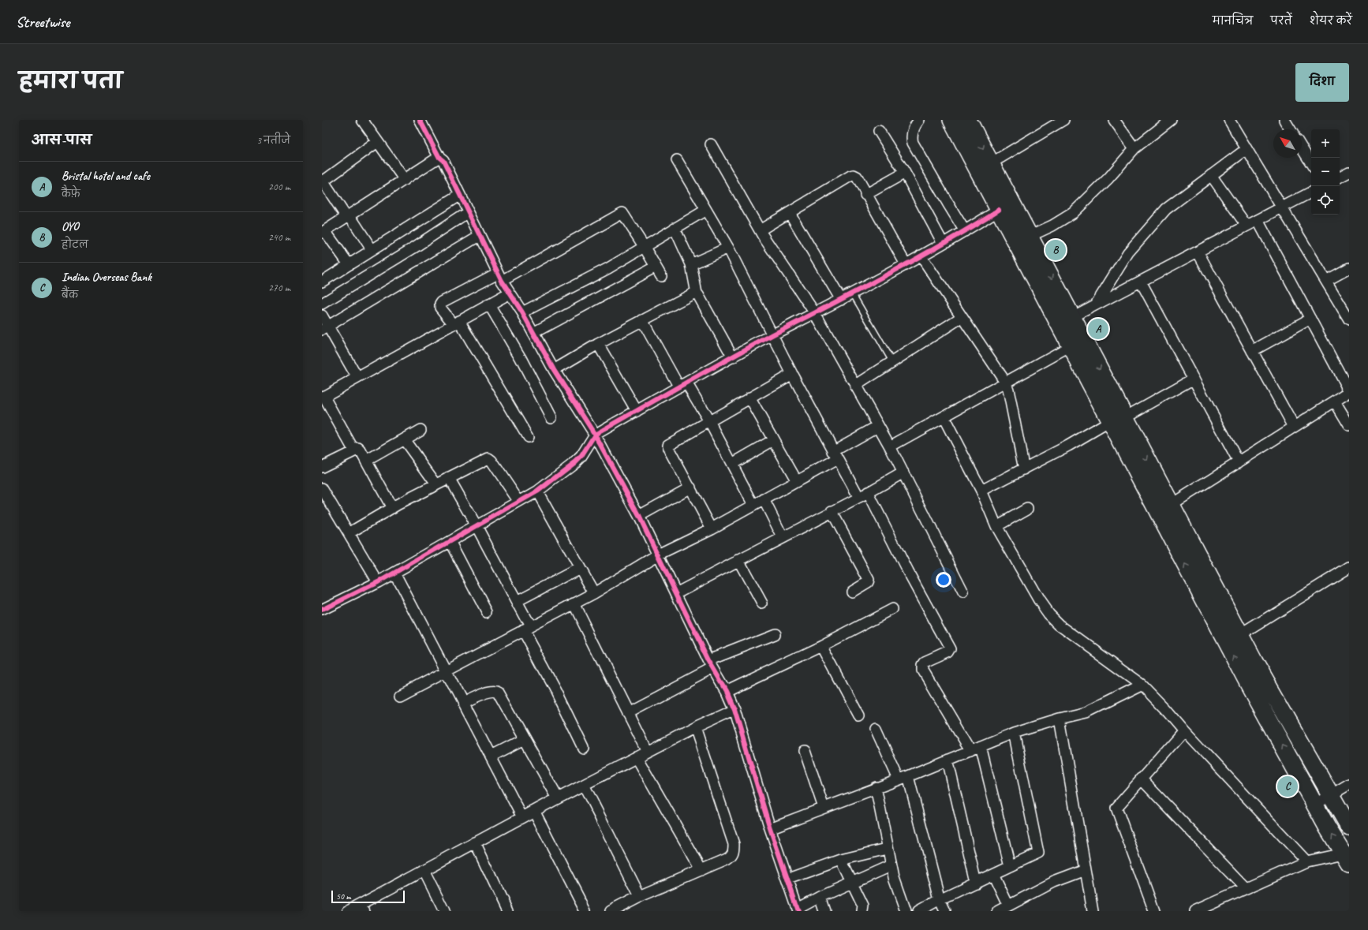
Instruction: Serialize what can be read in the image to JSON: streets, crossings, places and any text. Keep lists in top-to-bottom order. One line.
{"scale_bar":"50 m","north":"top left","page":{"header":"Streetwise","nav":["मानचित्र","परतें","शेयर करें"],"title":"हमारा पता","buttons":"दिशा","heading":["आस-पास","3 नतीजे"],"map_buttons":["+","−"],"list":[{"mark":"A","name":"Bristal hotel and cafe","note":"कैफ़े","value":"200 m"},{"mark":"B","name":"OYO","note":"होटल","value":"240 m"},{"mark":"C","name":"Indian Overseas Bank","note":"बैंक","value":"270 m"}],"pins":["B","A","C"],"scale":"50 m"}}
